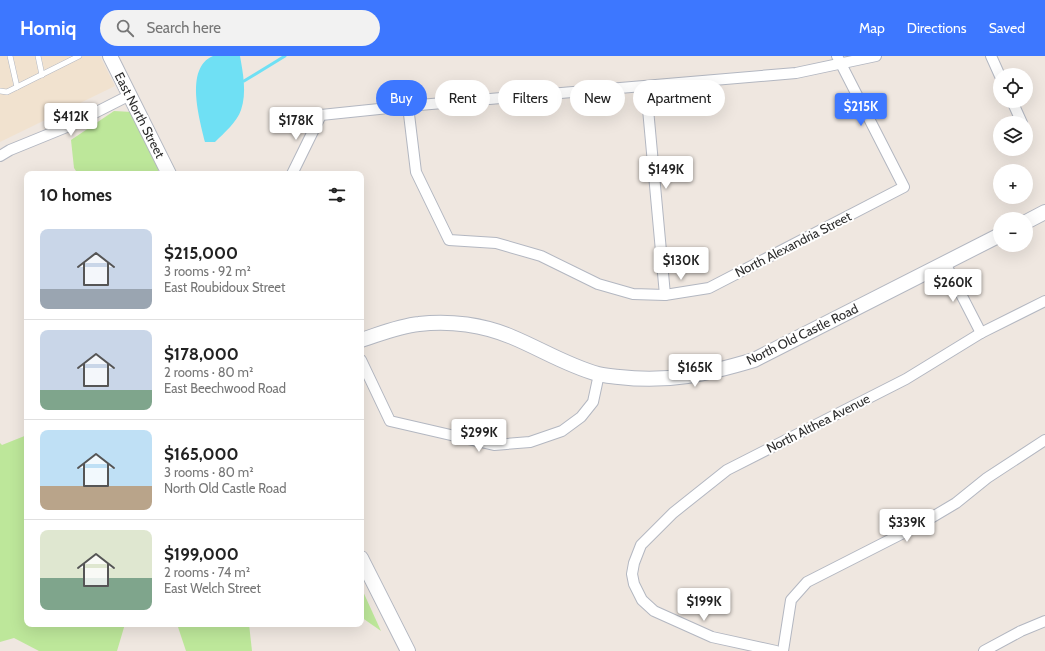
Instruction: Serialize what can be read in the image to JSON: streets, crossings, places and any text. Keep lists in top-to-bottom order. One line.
{"streets":{"street":["East North Street","North Alexandria Street","North Old Castle Road","North Althea Avenue"]},"page":{"header":"Homiq","search":"Search here","nav":["Map","Directions","Saved"],"map_buttons":["+","−"],"chip":["Buy","Rent","Filters","New","Apartment"],"price":["$215K","$412K","$178K","$149K","$130K","$260K","$165K","$299K","$339K","$199K"],"heading":"10 homes","list":[{"name":"$215,000","note":"3 rooms · 92 m² · East Roubidoux Street"},{"name":"$178,000","note":"2 rooms · 80 m² · East Beechwood Road"},{"name":"$165,000","note":"3 rooms · 80 m² · North Old Castle Road"},{"name":"$199,000","note":"2 rooms · 74 m² · East Welch Street"}]}}
